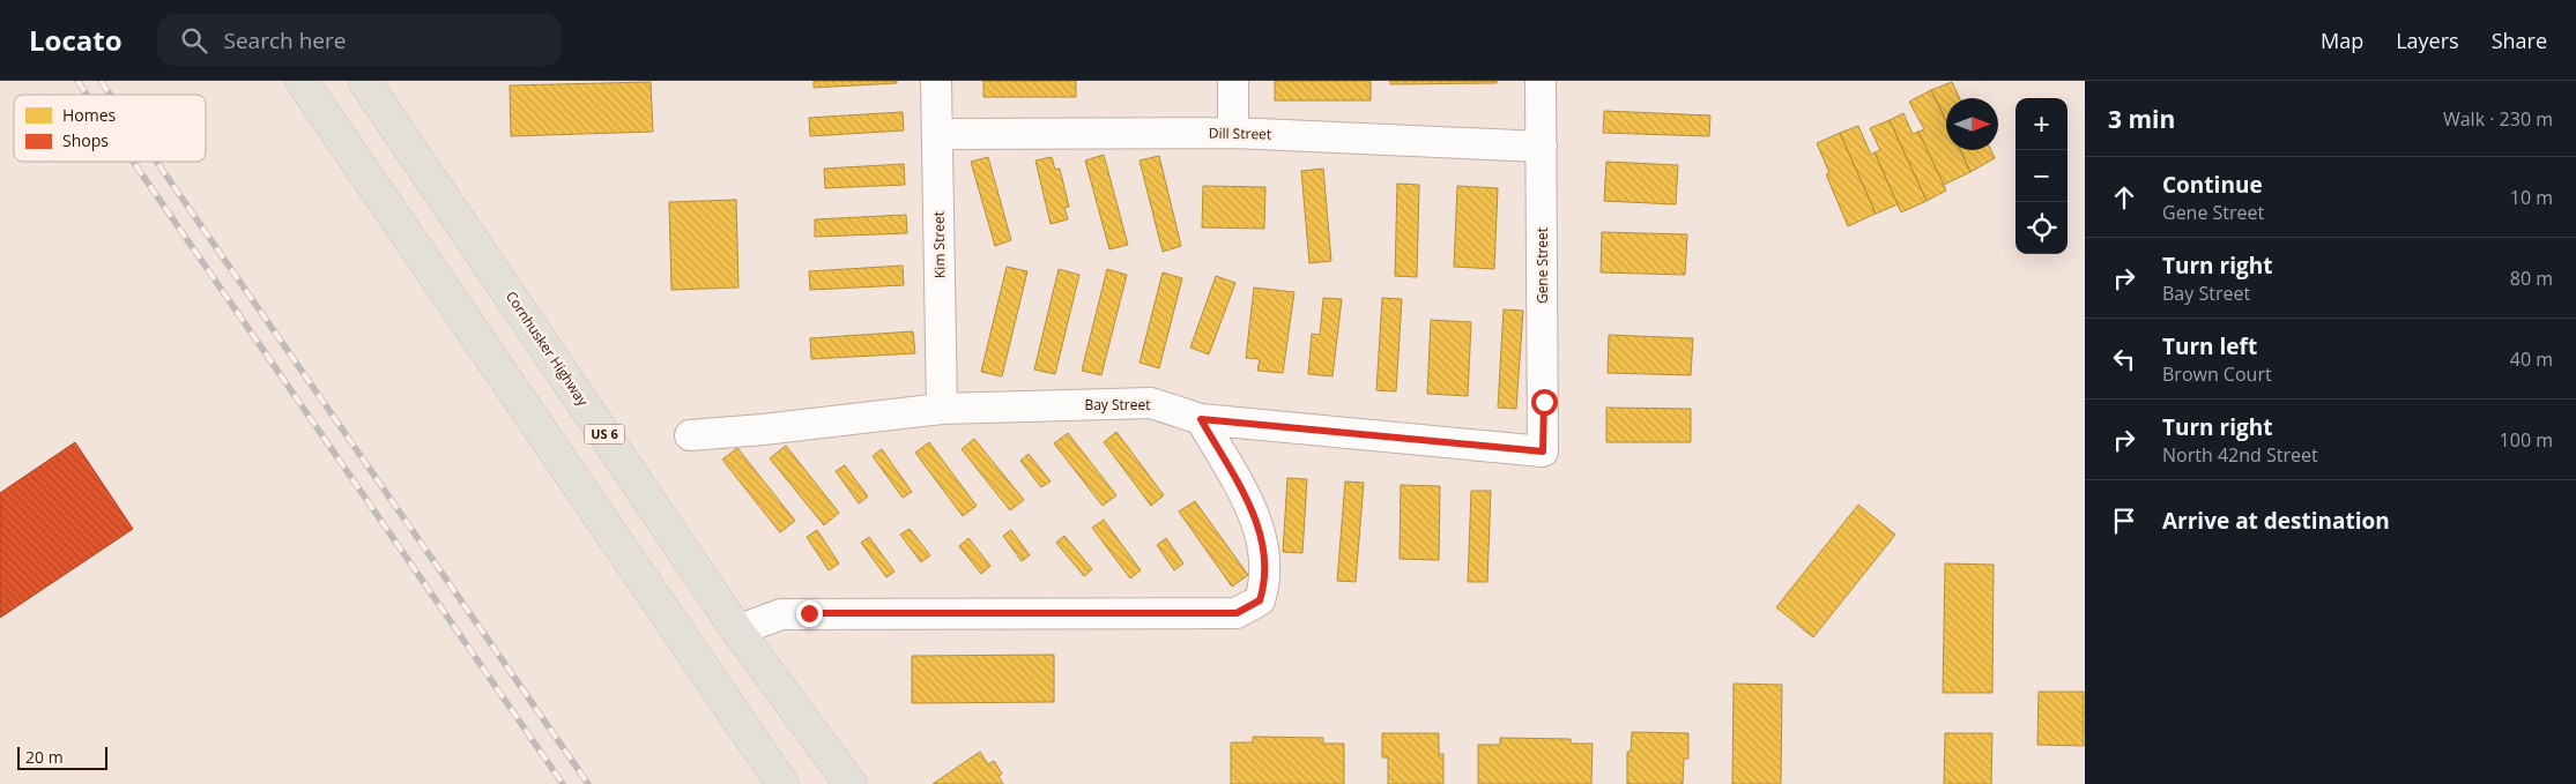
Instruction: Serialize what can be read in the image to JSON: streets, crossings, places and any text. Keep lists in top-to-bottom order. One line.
{"streets":{"main road":["Cornhusker Highway","US 6"],"street":["Dill Street","Kim Street","Gene Street","Bay Street"]},"crossings":[["Dill Street","Kim Street"],["Dill Street","Gene Street"],["Kim Street","Bay Street"],["Gene Street","Bay Street"]],"legend":["Homes","Shops"],"scale_bar":"20 m","north":"right","page":{"header":"Locato","search":"Search here","nav":["Map","Layers","Share"],"heading":["3 min","Walk · 230 m"],"map_buttons":["+","−"],"list":[["Continue","Gene Street","10 m"],["Turn right","Bay Street","80 m"],["Turn left","Brown Court","40 m"],["Turn right","North 42nd Street","100 m"],"Arrive at destination"],"scale":"20 m"}}
